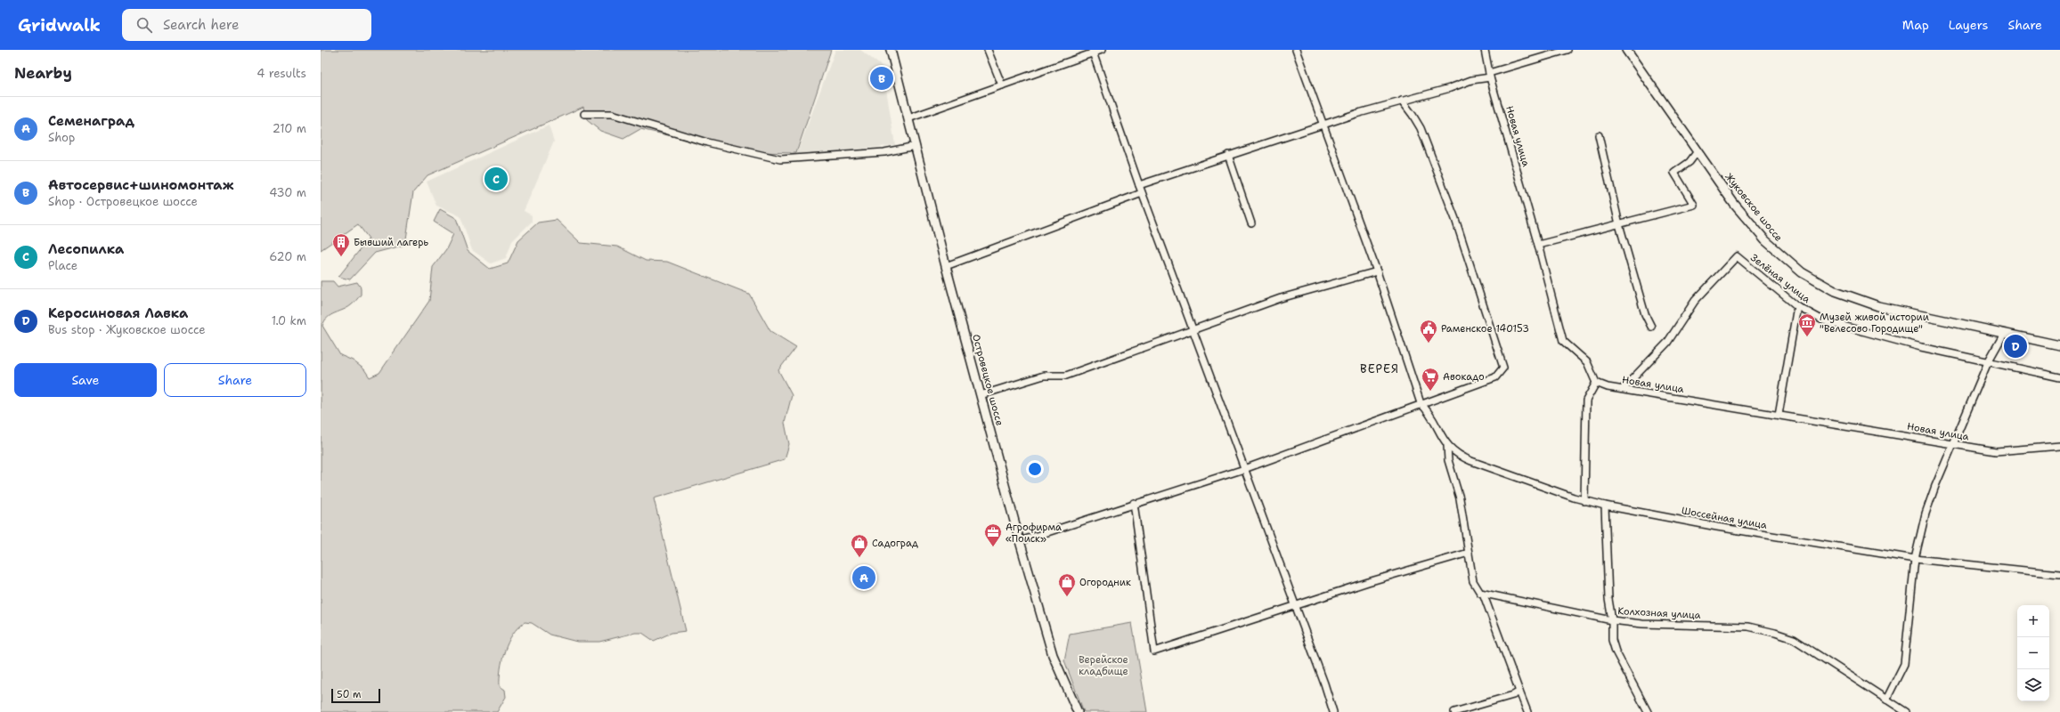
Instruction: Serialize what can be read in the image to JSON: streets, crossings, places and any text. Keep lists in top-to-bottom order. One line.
{"streets":{"main road":["Жуковское шоссе","Островецкое шоссе"],"street":["Новая улица","Зелёная улица","Шоссейная улица","Колхозная улица"]},"crossings":[["Новая улица","Зелёная улица"]],"districts":["ВЕРЕЯ"],"parks":["Верейское кладбище"],"places":{"building":["Бывший лагерь"],"museum":["Музей живой истории \"Велесово Городище\""],"public building":["Раменское 140153"],"supermarket":["Авокадо"],"office":["Агрофирма «Поиск»"],"shop":["Садоград","Огородник"]},"scale_bar":"50 m","page":{"header":"Gridwalk","search":"Search here","nav":["Map","Layers","Share"],"heading":["Nearby","4 results"],"pins":["B","C","D","A"],"list":[{"mark":"A","name":"Семенаград","note":"Shop","value":"210 m"},{"mark":"B","name":"Автосервис+шиномонтаж","note":"Shop · Островецкое шоссе","value":"430 m"},{"mark":"C","name":"Лесопилка","note":"Place","value":"620 m"},{"mark":"D","name":"Керосиновая Лавка","note":"Bus stop · Жуковское шоссе","value":"1.0 km"}],"buttons":["Save","Share"],"map_buttons":["+","−"],"scale":"50 m"}}
